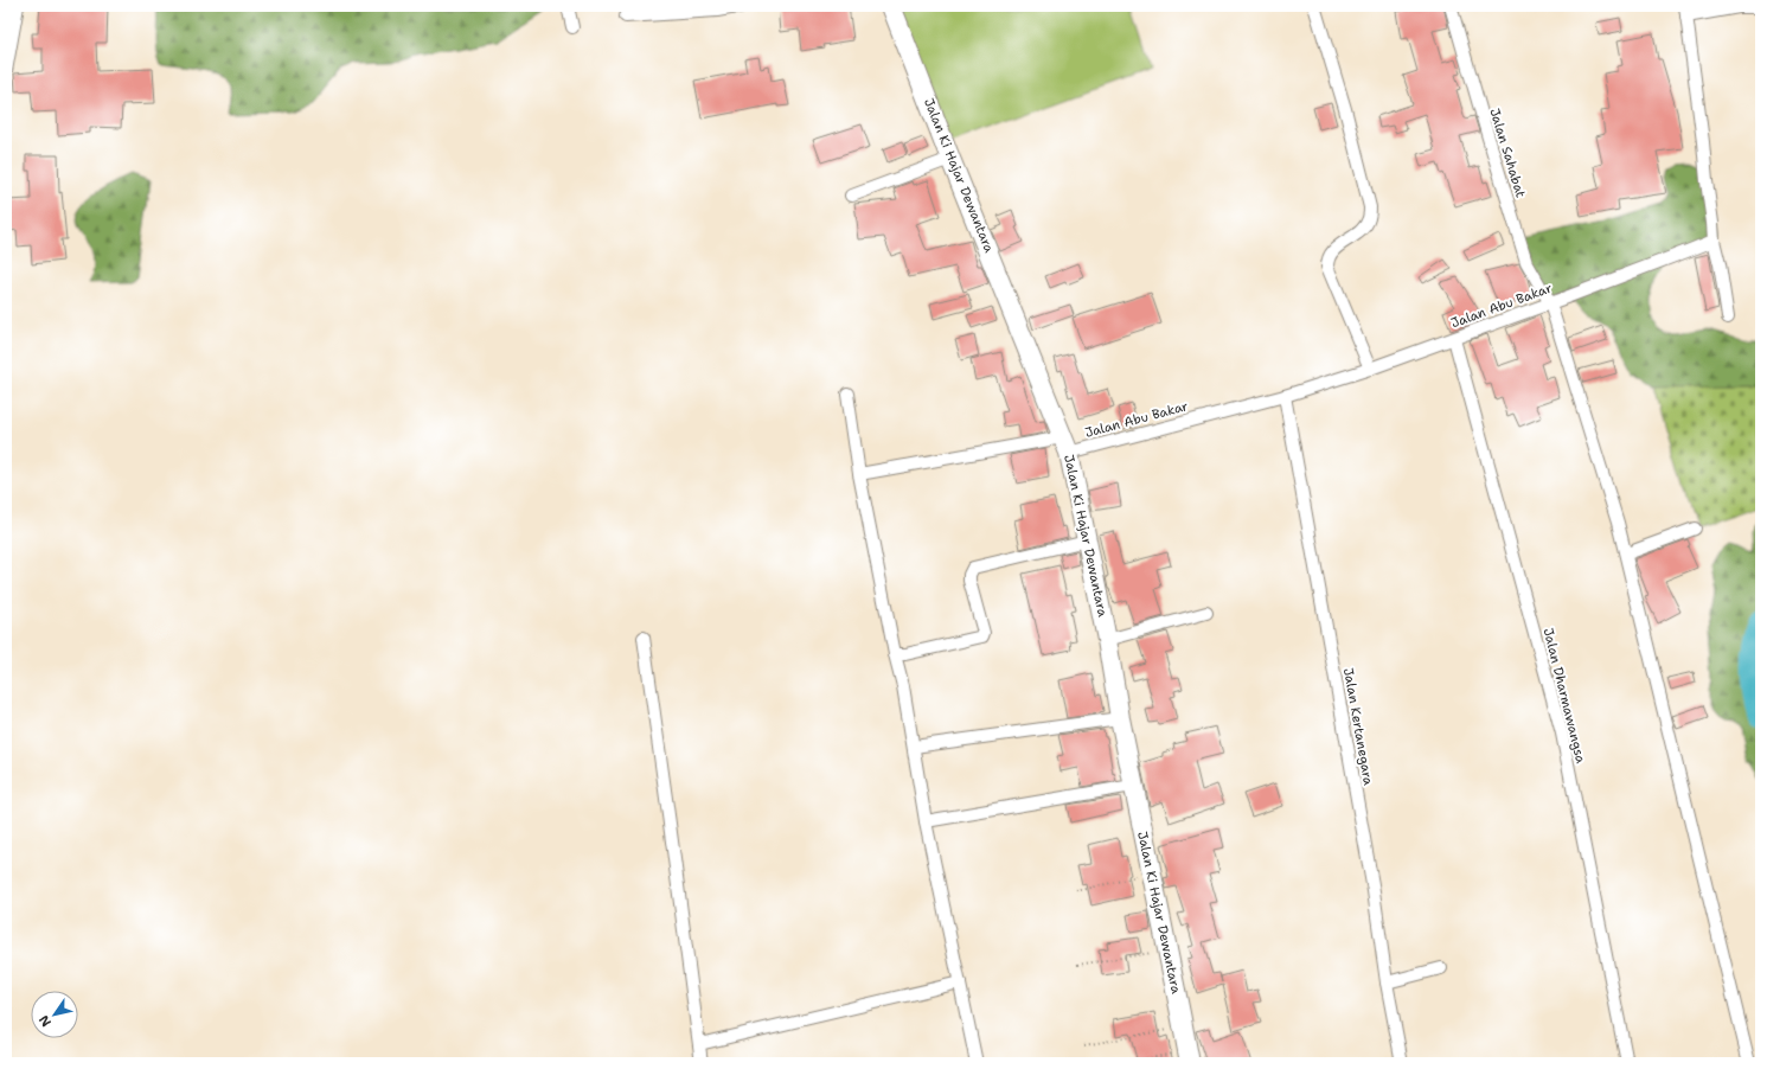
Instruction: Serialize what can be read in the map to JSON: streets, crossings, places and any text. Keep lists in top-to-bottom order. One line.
{"streets":{"main road":["Jalan Ki Hajar Dewantara"],"street":["Jalan Sahabat","Jalan Abu Bakar","Jalan Dharmawangsa","Jalan Kertanegara"]},"crossings":[["Jalan Sahabat","Jalan Abu Bakar"],["Jalan Ki Hajar Dewantara","Jalan Abu Bakar"],["Jalan Abu Bakar","Jalan Dharmawangsa"],["Jalan Abu Bakar","Jalan Kertanegara"]],"north":"bottom left"}
